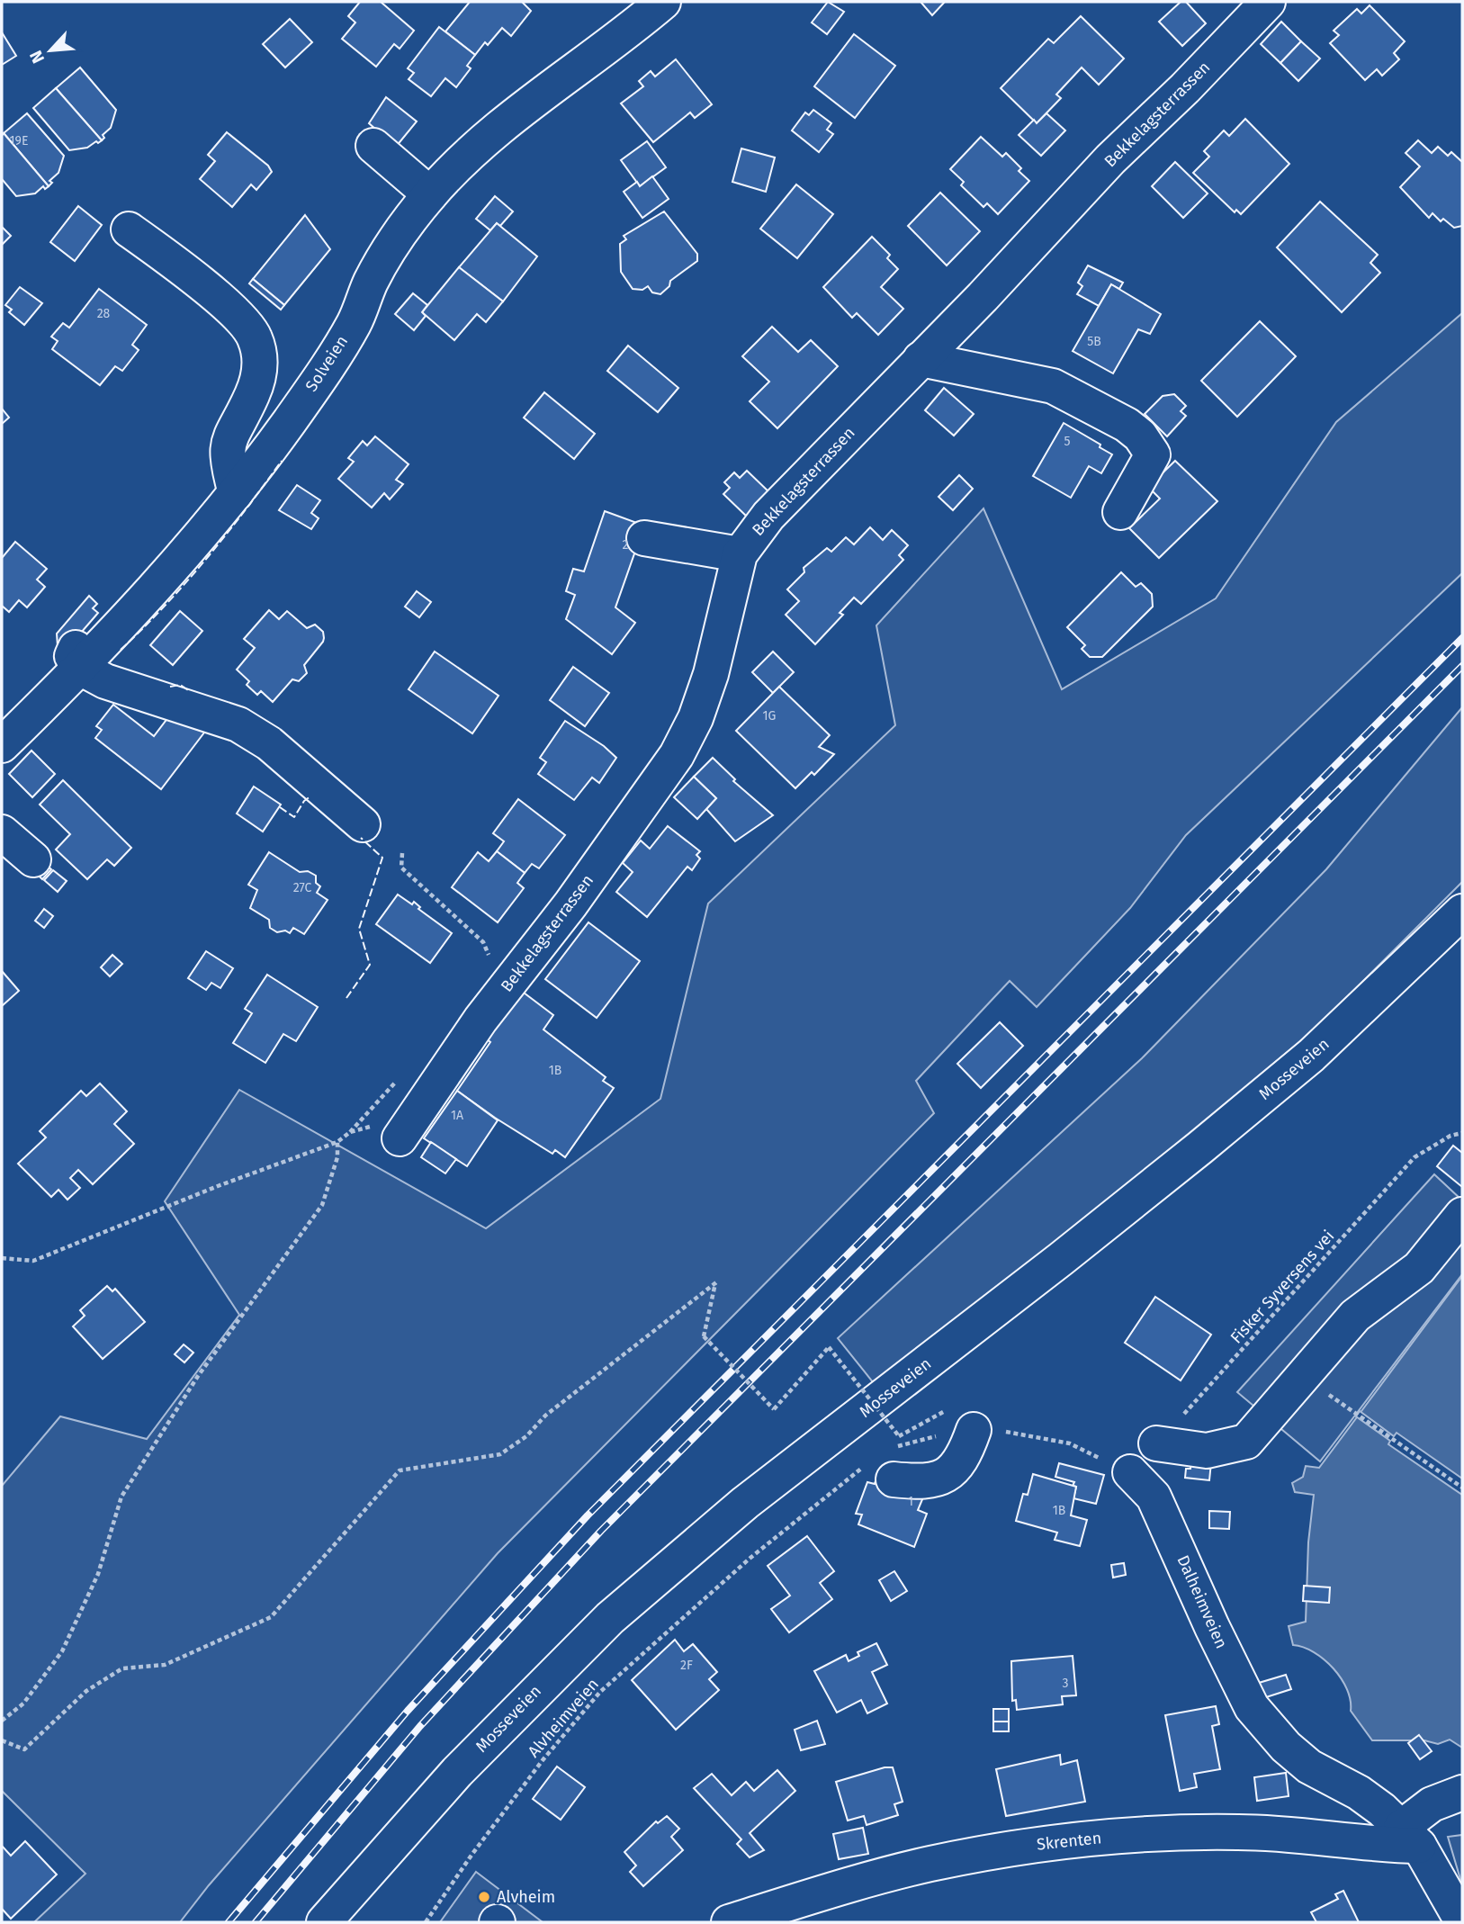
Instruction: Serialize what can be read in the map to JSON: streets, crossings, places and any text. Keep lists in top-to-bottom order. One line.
{"streets":{"main road":["Bekkelagsterrassen","Solveien","Mosseveien","Dalheimveien","Skrenten"],"path":["Fisker Syversens vei","Alvheimveien"]},"crossings":[["Dalheimveien","Skrenten"]],"places":["Alvheim"],"house_numbers":["19E","28","5B","5","2","1G","27C","1B","1A","1","1B","2F","3"],"north":"bottom left"}
